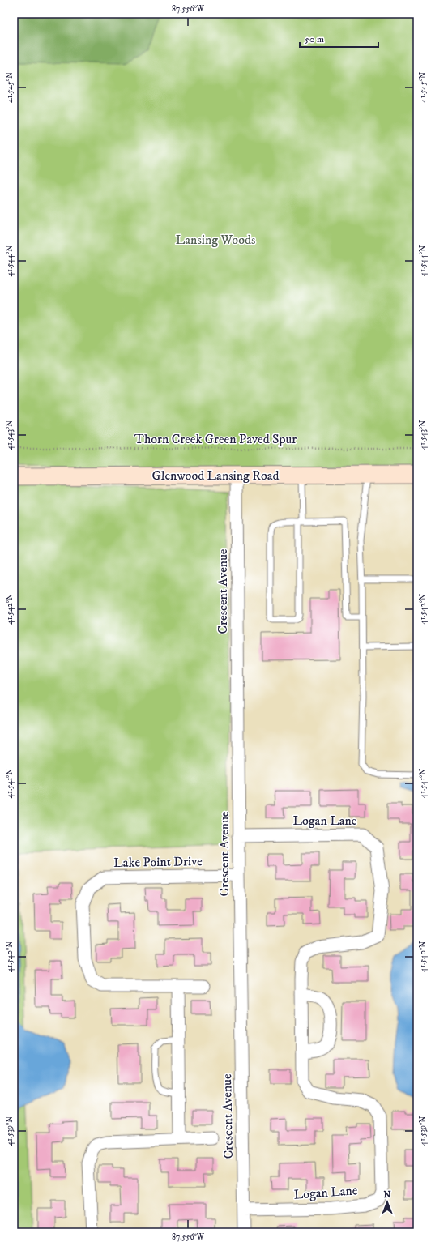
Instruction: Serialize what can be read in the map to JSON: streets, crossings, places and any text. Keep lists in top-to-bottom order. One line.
{"streets":{"main road":["Glenwood Lansing Road"],"street":["Crescent Avenue","Logan Lane","Lake Point Drive"],"path":["Thorn Creek Green Paved Spur"]},"crossings":[["Glenwood Lansing Road","Crescent Avenue"],["Crescent Avenue","Logan Lane"],["Crescent Avenue","Lake Point Drive"]],"parks":["Lansing Woods"],"scale_bar":"50 m","north":"top","coordinates":["87.556°W","41.545°N","41.544°N","41.543°N","41.542°N","41.541°N","41.540°N","41.539°N"]}
